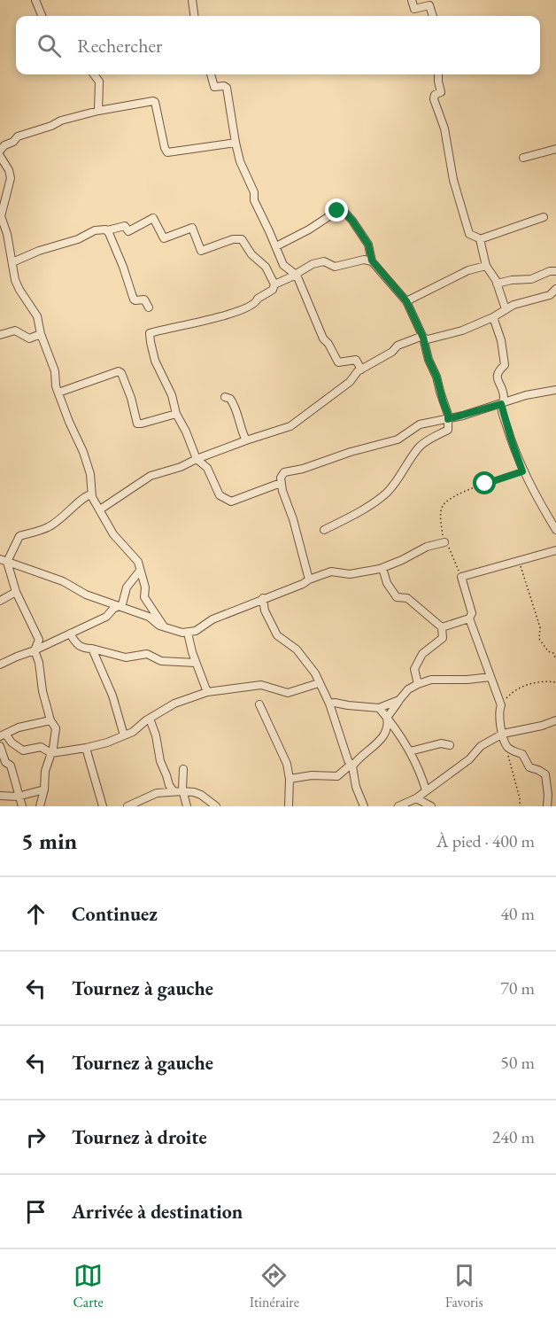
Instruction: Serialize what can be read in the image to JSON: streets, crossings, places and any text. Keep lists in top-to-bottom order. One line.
{"page":{"search":"Rechercher","heading":["5 min","À pied · 400 m"],"list":[["Continuez","40 m"],["Tournez à gauche","70 m"],["Tournez à gauche","50 m"],["Tournez à droite","240 m"],"Arrivée à destination"],"nav":["Carte","Itinéraire","Favoris"]}}
